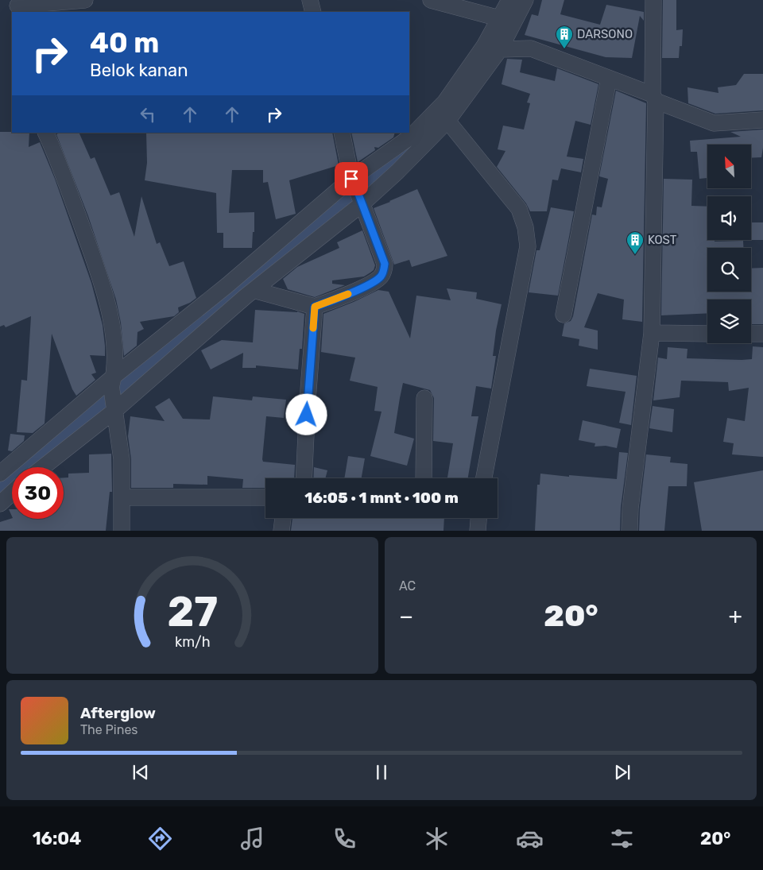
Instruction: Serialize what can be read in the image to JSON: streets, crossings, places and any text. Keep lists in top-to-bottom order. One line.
{"places":{"building":["DARSONO","KOST"]},"north":"top left","page":{"turn":["40 m","Belok kanan"],"limit":"30","trip":"16:05 · 1 mnt · 100 m","tile":"AC","heat":["−","20°","+"],"song":["Afterglow","The Pines"],"tabs":["16:04","20°"],"gauge":["27","km/h"]}}
